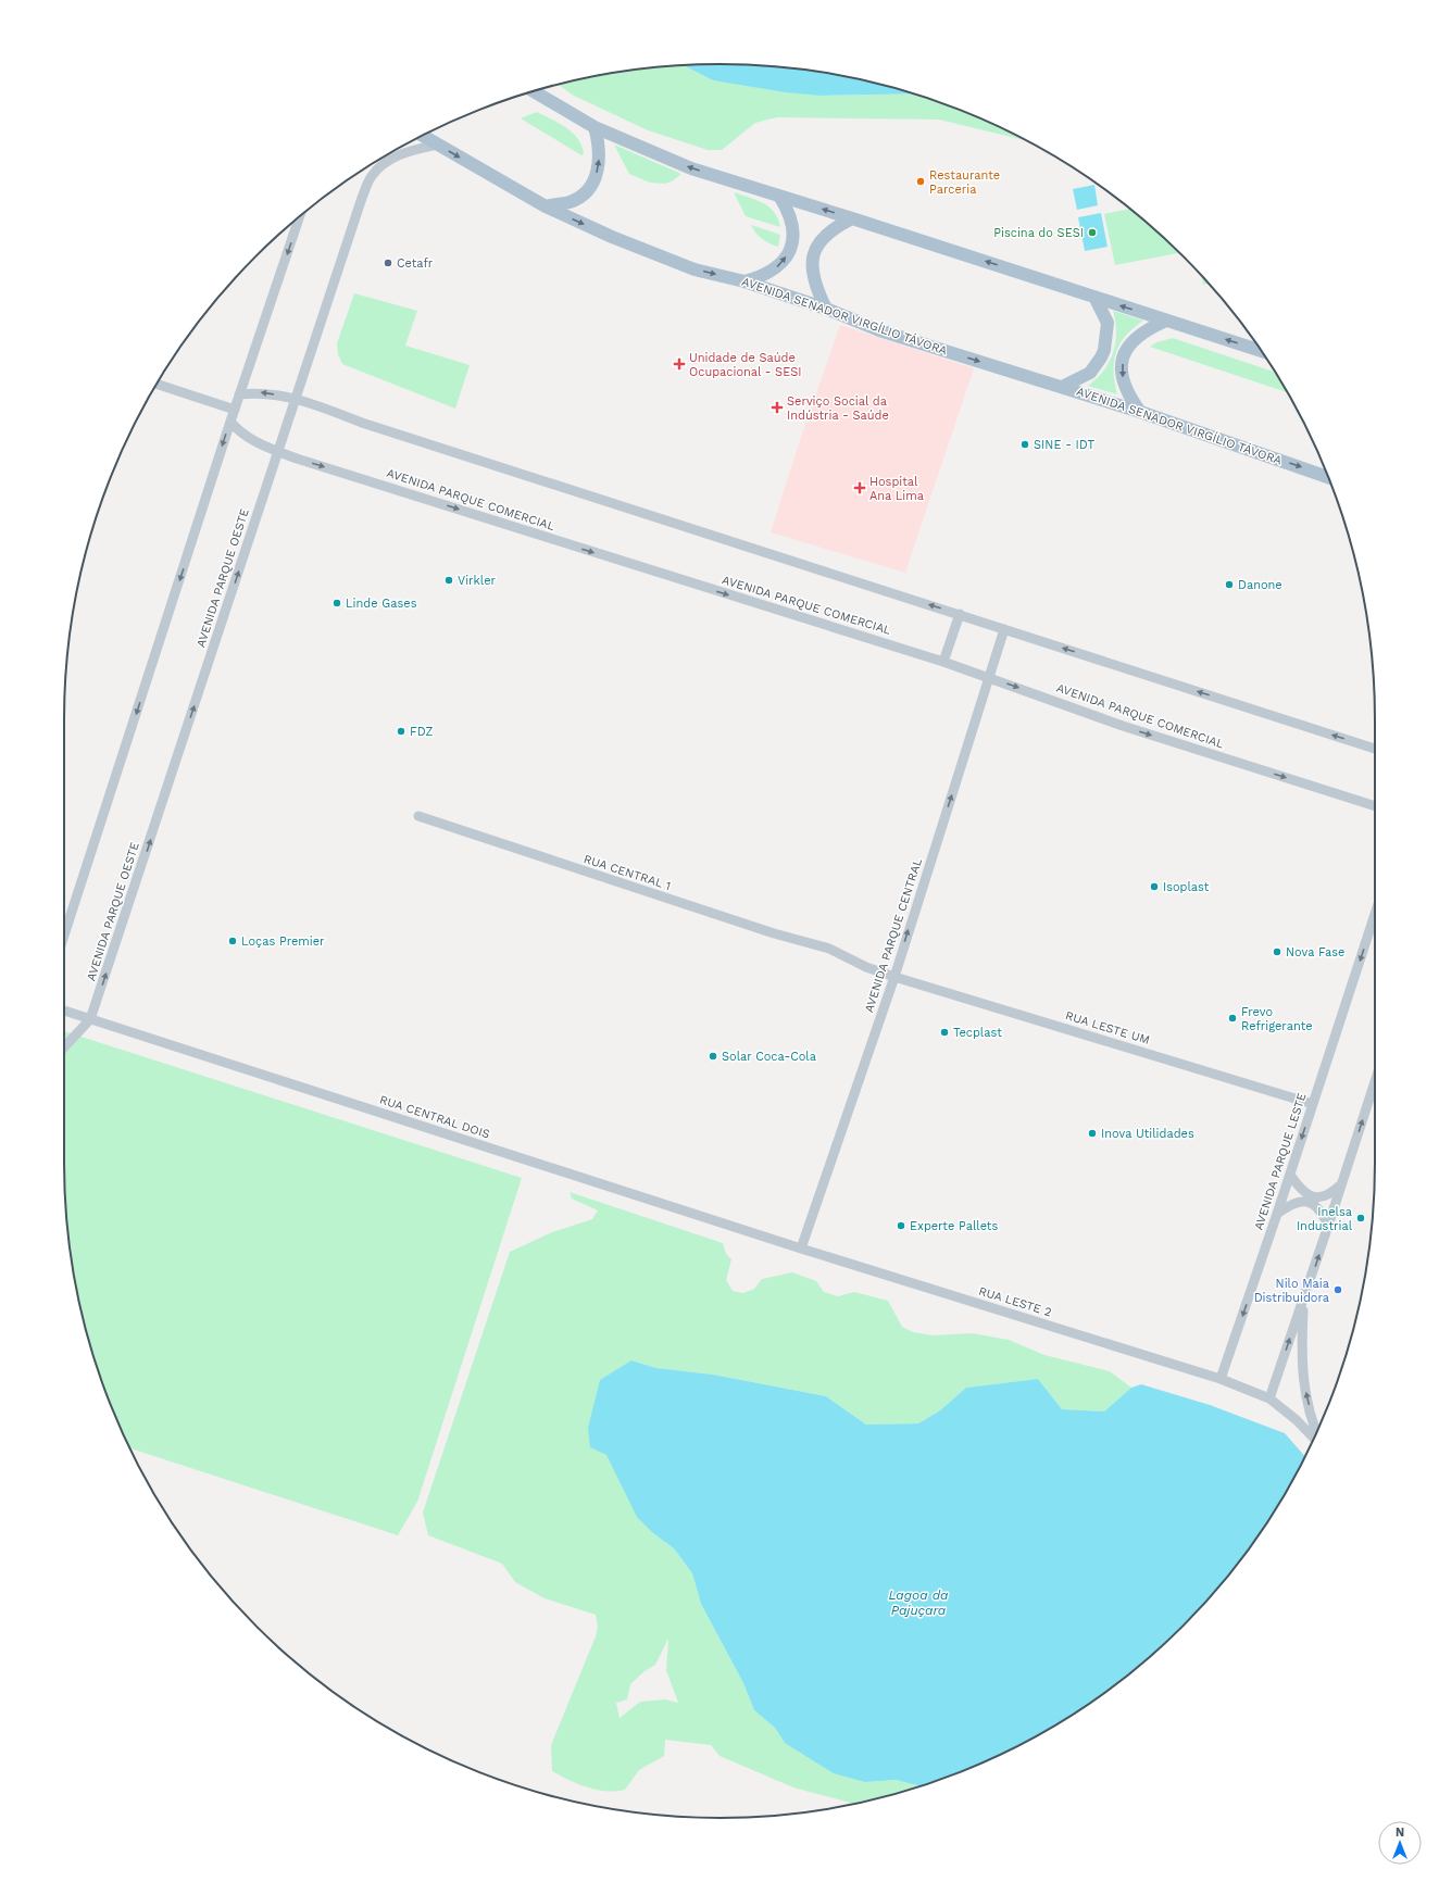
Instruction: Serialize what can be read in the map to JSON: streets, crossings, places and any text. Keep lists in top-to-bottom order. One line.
{"streets":{"main road":["AVENIDA SENADOR VIRGÍLIO TÁVORA"],"street":["AVENIDA PARQUE COMERCIAL","AVENIDA PARQUE OESTE","RUA CENTRAL 1","AVENIDA PARQUE CENTRAL","RUA LESTE UM","RUA CENTRAL DOIS","AVENIDA PARQUE LESTE","RUA LESTE 2"]},"crossings":[["AVENIDA SENADOR VIRGÍLIO TÁVORA","AVENIDA PARQUE OESTE"],["AVENIDA PARQUE COMERCIAL","AVENIDA PARQUE OESTE"],["AVENIDA PARQUE COMERCIAL","AVENIDA PARQUE CENTRAL"],["AVENIDA PARQUE OESTE","RUA CENTRAL DOIS"],["RUA CENTRAL 1","AVENIDA PARQUE CENTRAL"],["RUA CENTRAL 1","RUA LESTE UM"],["AVENIDA PARQUE CENTRAL","RUA LESTE UM"],["AVENIDA PARQUE CENTRAL","RUA CENTRAL DOIS"],["AVENIDA PARQUE CENTRAL","RUA LESTE 2"],["RUA LESTE UM","AVENIDA PARQUE LESTE"],["RUA CENTRAL DOIS","RUA LESTE 2"],["AVENIDA PARQUE LESTE","RUA LESTE 2"]],"one_way":["AVENIDA PARQUE CENTRAL"],"water":["Lagoa da Pajuçara"],"places":{"other":["Restaurante Parceria","Piscina do SESI","Cetafr","SINE - IDT","Virkler","Danone","Linde Gases","FDZ","Isoplast","Loças Premier","Nova Fase","Frevo Refrigerante","Tecplast","Solar Coca-Cola","Inova Utilidades","Inelsa Industrial","Experte Pallets","Nilo Maia Distribuidora"],"health":["Unidade de Saúde Ocupacional - SESI","Serviço Social da Indústria - Saúde","Hospital Ana Lima"]},"north":"top"}
